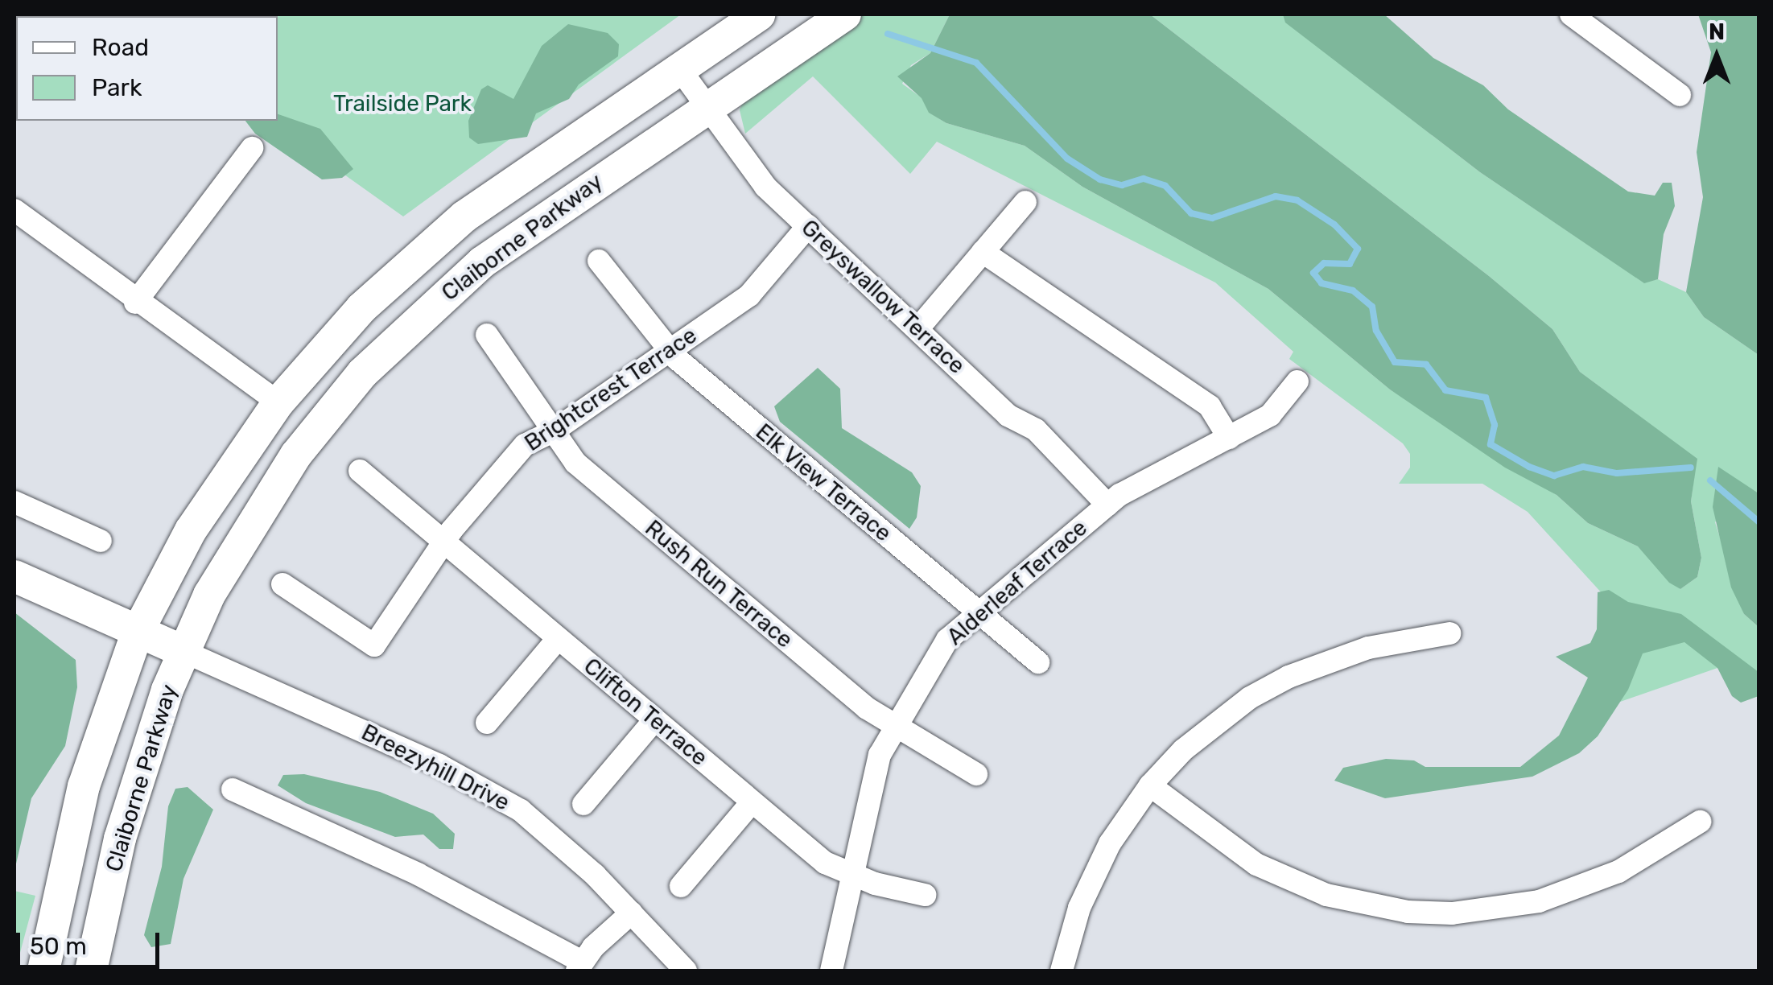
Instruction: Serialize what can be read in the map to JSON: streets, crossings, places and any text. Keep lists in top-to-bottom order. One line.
{"streets":{"main road":["Claiborne Parkway"],"street":["Greyswallow Terrace","Brightcrest Terrace","Elk View Terrace","Alderleaf Terrace","Rush Run Terrace","Clifton Terrace","Breezyhill Drive"]},"crossings":[["Claiborne Parkway","Greyswallow Terrace"],["Claiborne Parkway","Breezyhill Drive"],["Greyswallow Terrace","Brightcrest Terrace"],["Greyswallow Terrace","Alderleaf Terrace"],["Brightcrest Terrace","Elk View Terrace"],["Brightcrest Terrace","Rush Run Terrace"],["Brightcrest Terrace","Clifton Terrace"],["Elk View Terrace","Alderleaf Terrace"],["Alderleaf Terrace","Rush Run Terrace"],["Alderleaf Terrace","Clifton Terrace"]],"parks":["Trailside Park"],"legend":["Road","Park"],"scale_bar":"50 m","north":"top"}
